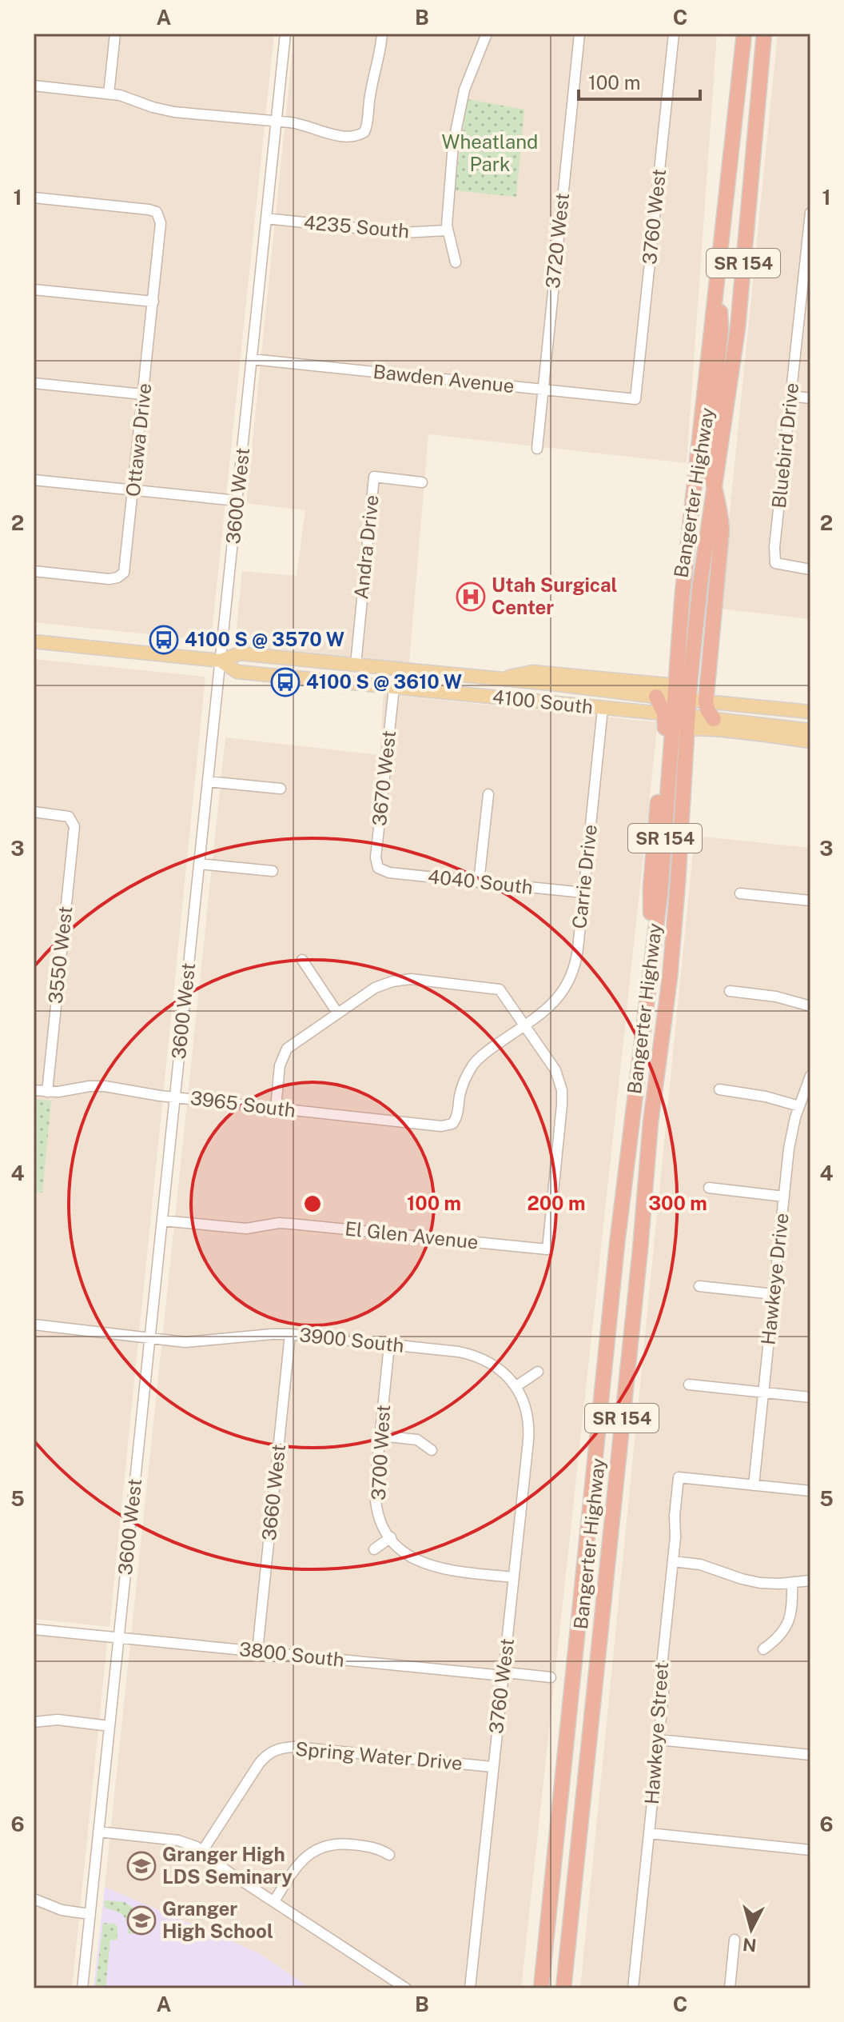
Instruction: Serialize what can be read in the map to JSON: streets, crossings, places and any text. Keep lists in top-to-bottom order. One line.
{"streets":{"highway":["SR 154","Bangerter Highway"],"main road":["4100 South"],"street":["3760 West","4235 South","3720 West","Bawden Avenue","Ottawa Drive","Bluebird Drive","3600 West","Andra Drive","3670 West","Carrie Drive","4040 South","3550 West","3965 South","El Glen Avenue","Hawkeye Drive","3900 South","3700 West","3660 West","3800 South","Hawkeye Street","Spring Water Drive"]},"crossings":[["3760 West","Bawden Avenue"],["3760 West","3900 South"],["3760 West","3800 South"],["3760 West","Spring Water Drive"],["4235 South","3600 West"],["3720 West","Bawden Avenue"],["Bawden Avenue","3600 West"],["Bangerter Highway","4100 South"],["3600 West","4100 South"],["3600 West","3965 South"],["3600 West","El Glen Avenue"],["3600 West","3900 South"],["3600 West","3800 South"],["Andra Drive","4100 South"],["4100 South","3670 West"],["4100 South","Carrie Drive"],["3670 West","4040 South"],["Carrie Drive","4040 South"],["Carrie Drive","3965 South"],["Carrie Drive","El Glen Avenue"],["3550 West","3965 South"],["Hawkeye Drive","Hawkeye Street"],["3900 South","3700 West"],["3900 South","3660 West"],["3660 West","3800 South"]],"parks":["Wheatland Park"],"places":{"hospital":["Utah Surgical Center"],"bus stop":["4100 S @ 3570 W","4100 S @ 3610 W"],"school or university":["Granger High LDS Seminary","Granger High School"]},"scale_bar":"100 m","north":"bottom","grid":{"columns":["A","B","C"],"rows":["1","2","3","4","5","6"]},"rings":["100 m","200 m","300 m"]}
